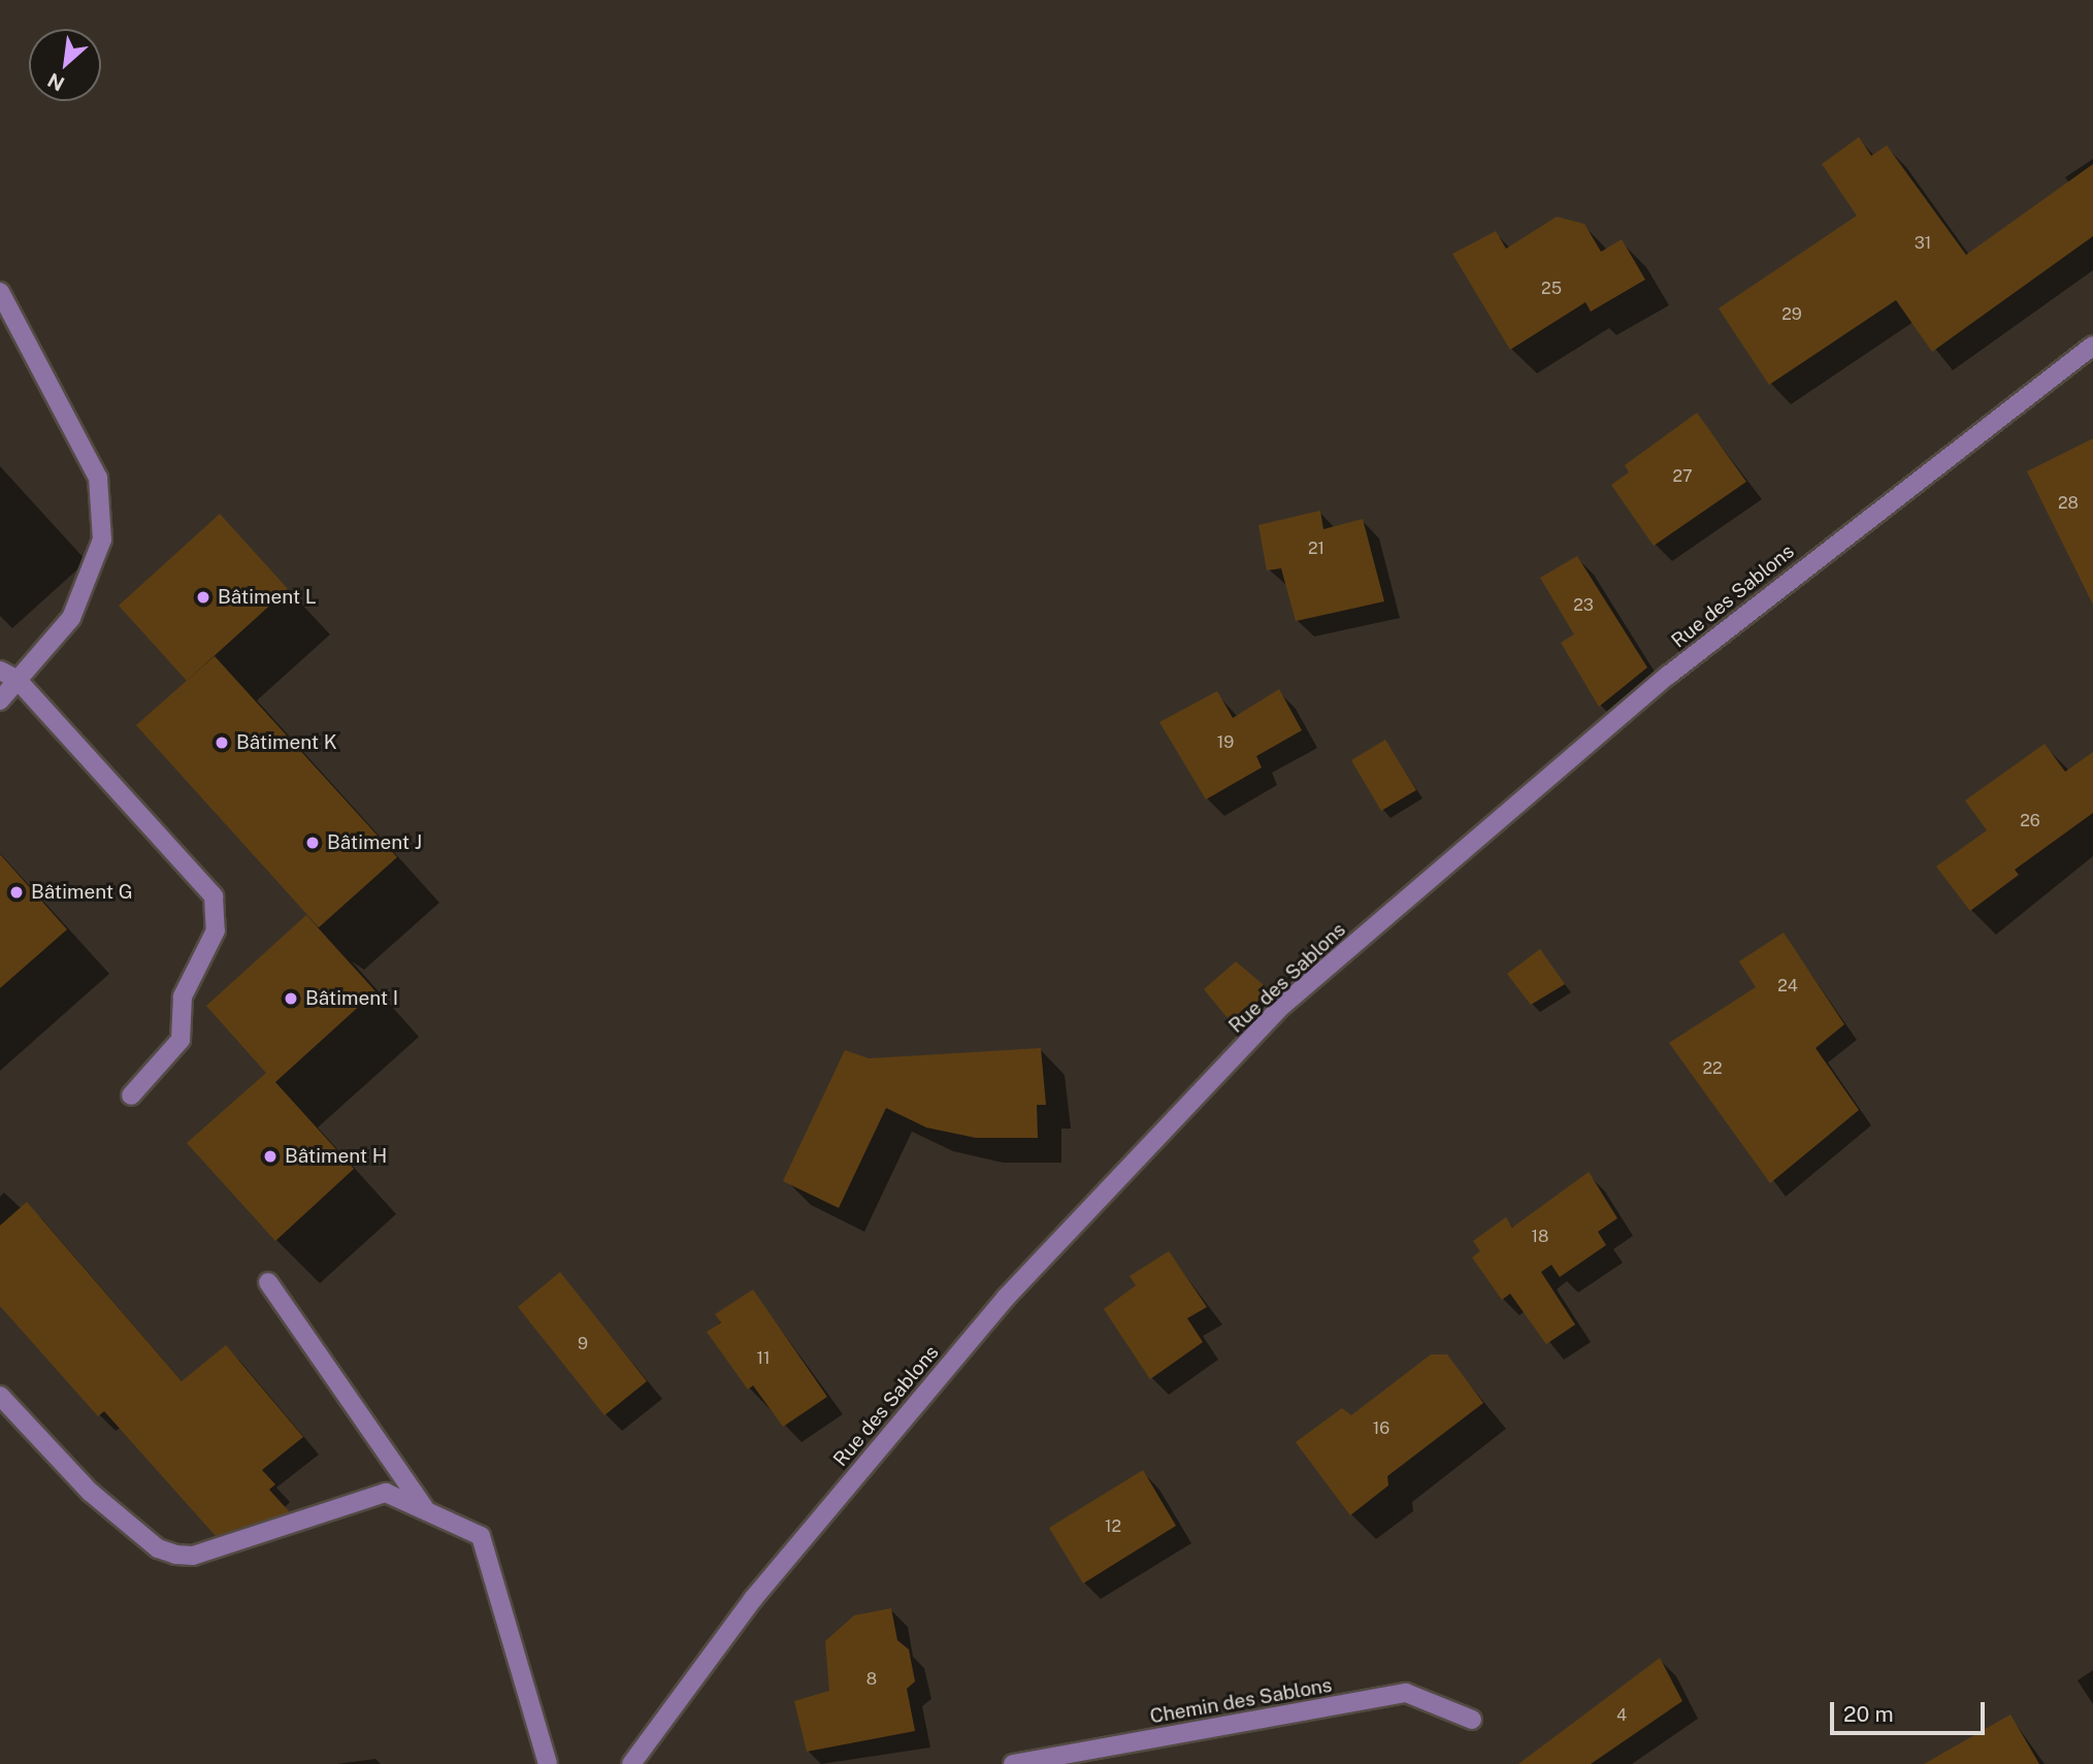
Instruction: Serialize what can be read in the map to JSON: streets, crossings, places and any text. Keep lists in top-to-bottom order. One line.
{"streets":{"street":["Rue des Sablons","Chemin des Sablons"]},"places":["Bâtiment L","Bâtiment K","Bâtiment J","Bâtiment G","Bâtiment I","Bâtiment H"],"house_numbers":["31","25","29","27","28","21","23","19","26","24","22","18","9","11","16","12","8","4"],"scale_bar":"20 m","north":"bottom left"}
